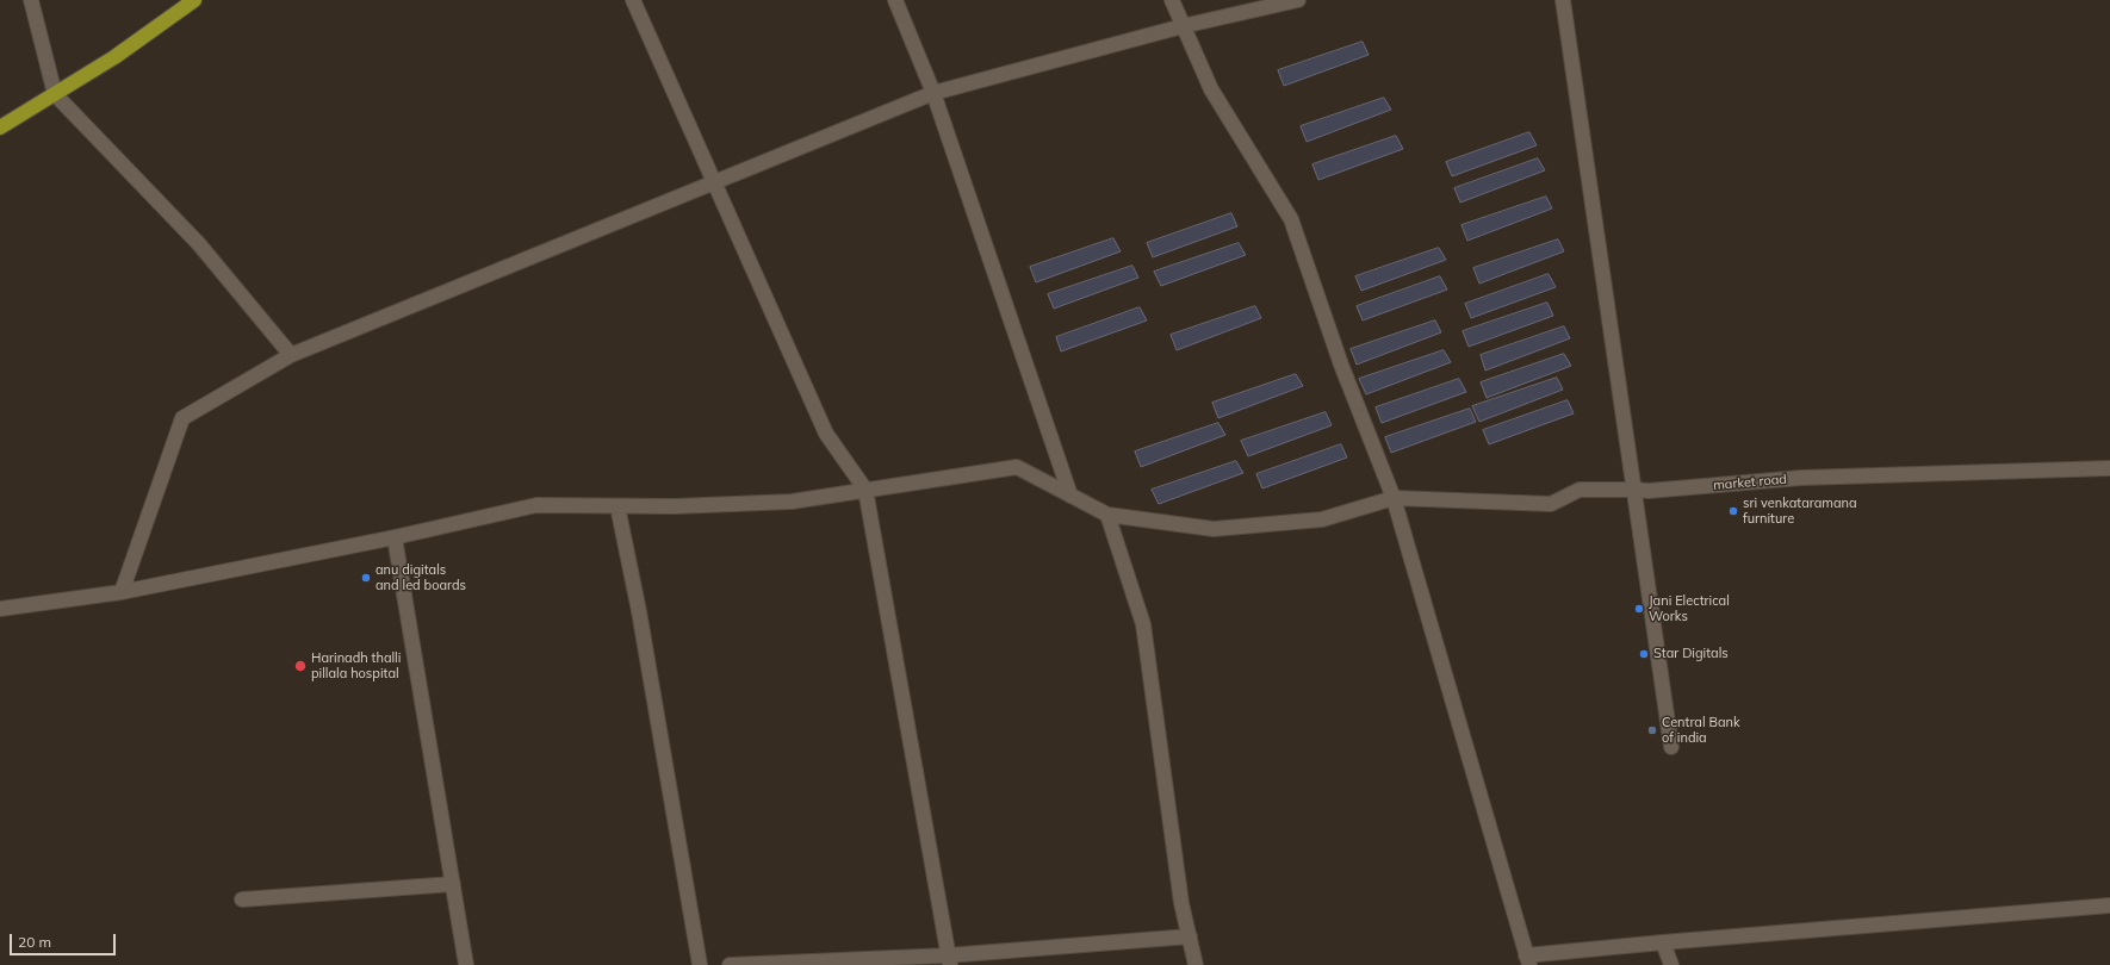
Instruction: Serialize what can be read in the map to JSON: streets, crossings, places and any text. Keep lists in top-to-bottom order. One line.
{"streets":{"street":["market road"]},"places":["sri venkataramana furniture","anu digitals and led boards","Jani Electrical Works","Star Digitals","Harinadh thalli pillala hospital","Central Bank of india"],"scale_bar":"20 m"}
